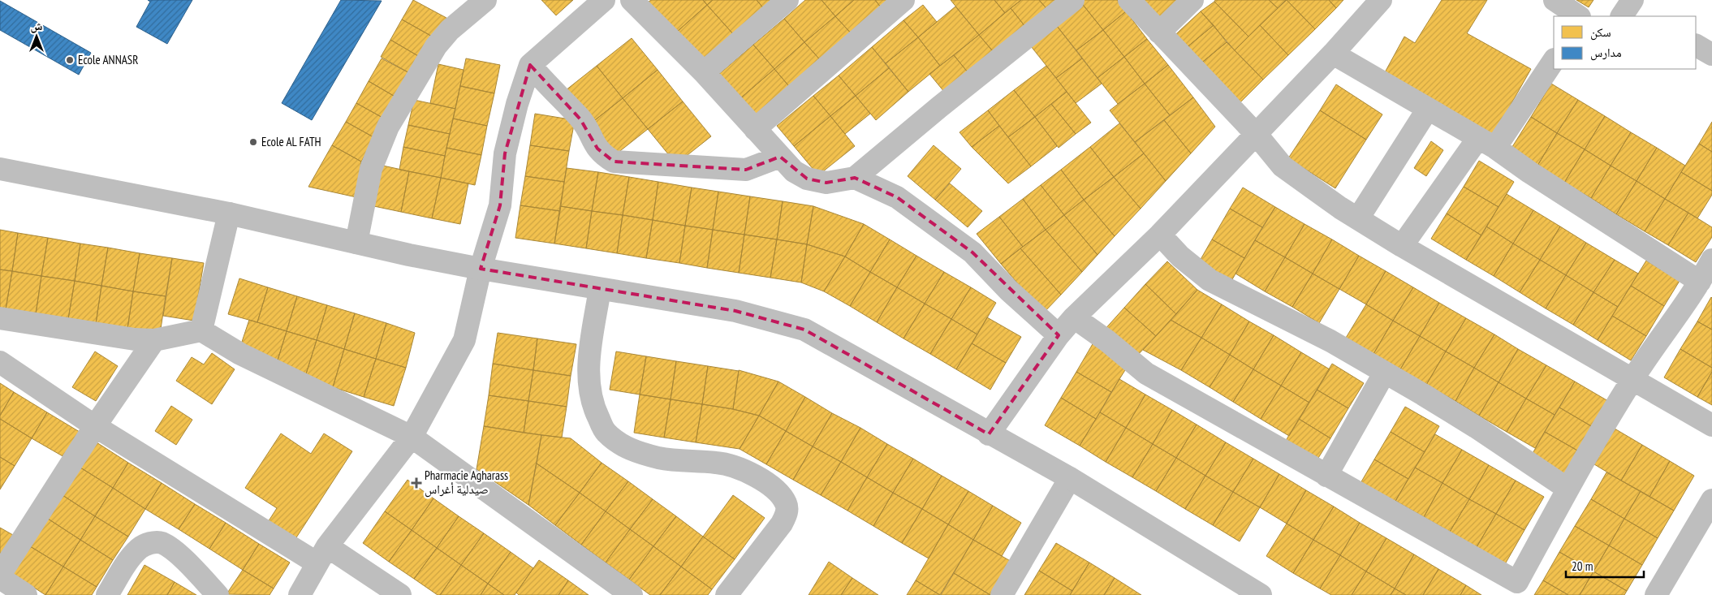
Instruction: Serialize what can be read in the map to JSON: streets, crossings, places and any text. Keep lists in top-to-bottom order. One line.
{"places":{"other":["Ecole ANNASR","Ecole AL FATH"],"health":["Pharmacie Agharass صيدلية أغراس"]},"legend":["سكن","مدارس"],"scale_bar":"20 m","north":"top"}
